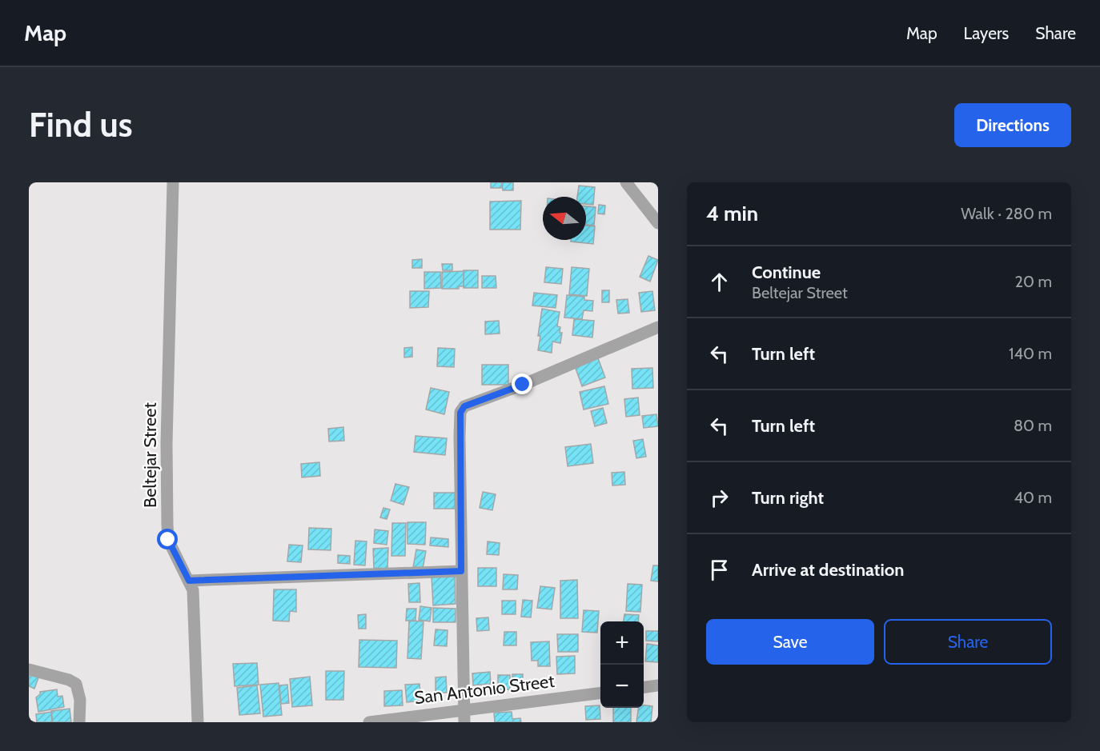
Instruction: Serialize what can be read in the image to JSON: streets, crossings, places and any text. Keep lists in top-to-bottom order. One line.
{"streets":{"street":["Beltejar Street","San Antonio Street"]},"north":"left","page":{"header":"Map","nav":["Map","Layers","Share"],"buttons":["Directions",["Save","Share"]],"title":"Find us","heading":["4 min","Walk · 280 m"],"list":[["Continue","Beltejar Street","20 m"],["Turn left","140 m"],["Turn left","80 m"],["Turn right","40 m"],"Arrive at destination"],"map_buttons":["+","−"]}}
